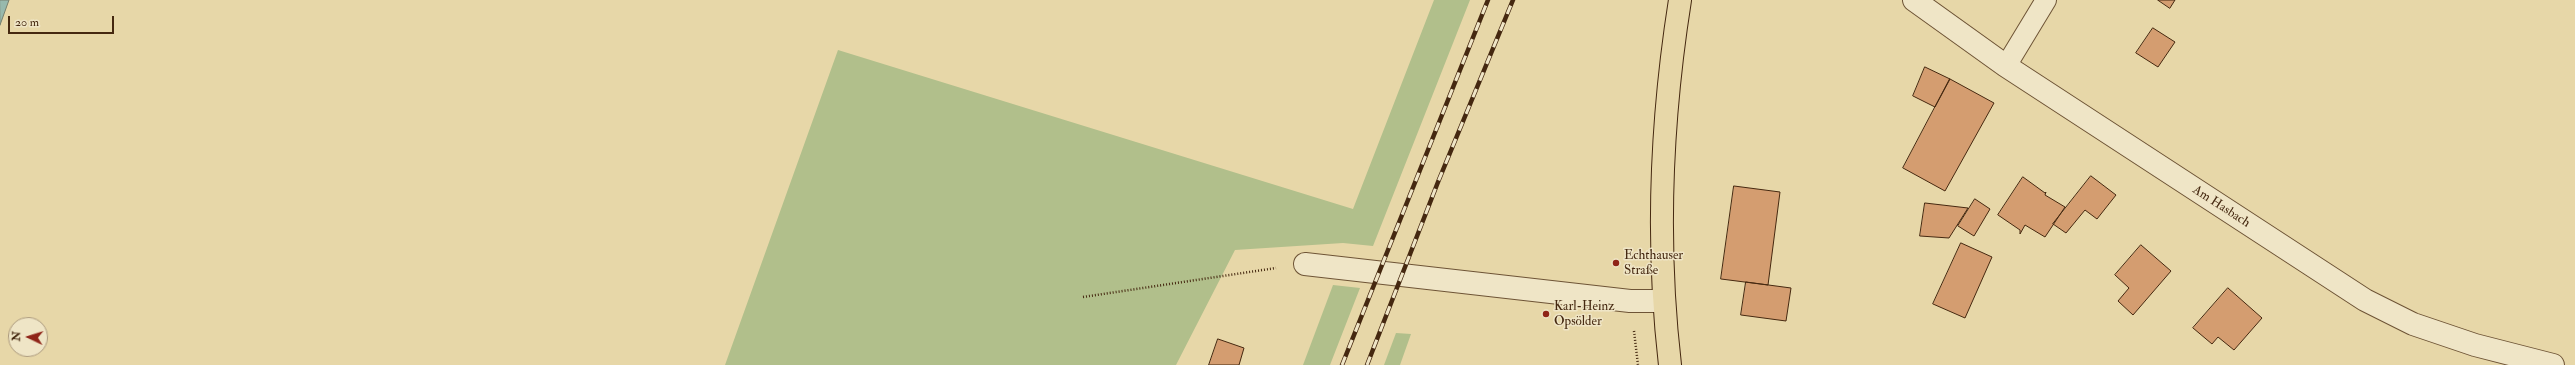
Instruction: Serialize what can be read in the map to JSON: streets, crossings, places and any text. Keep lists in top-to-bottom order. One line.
{"streets":{"street":["Am Hasbach"]},"places":["Echthauser Straße","Karl-Heinz Opsölder"],"scale_bar":"20 m","north":"left"}
